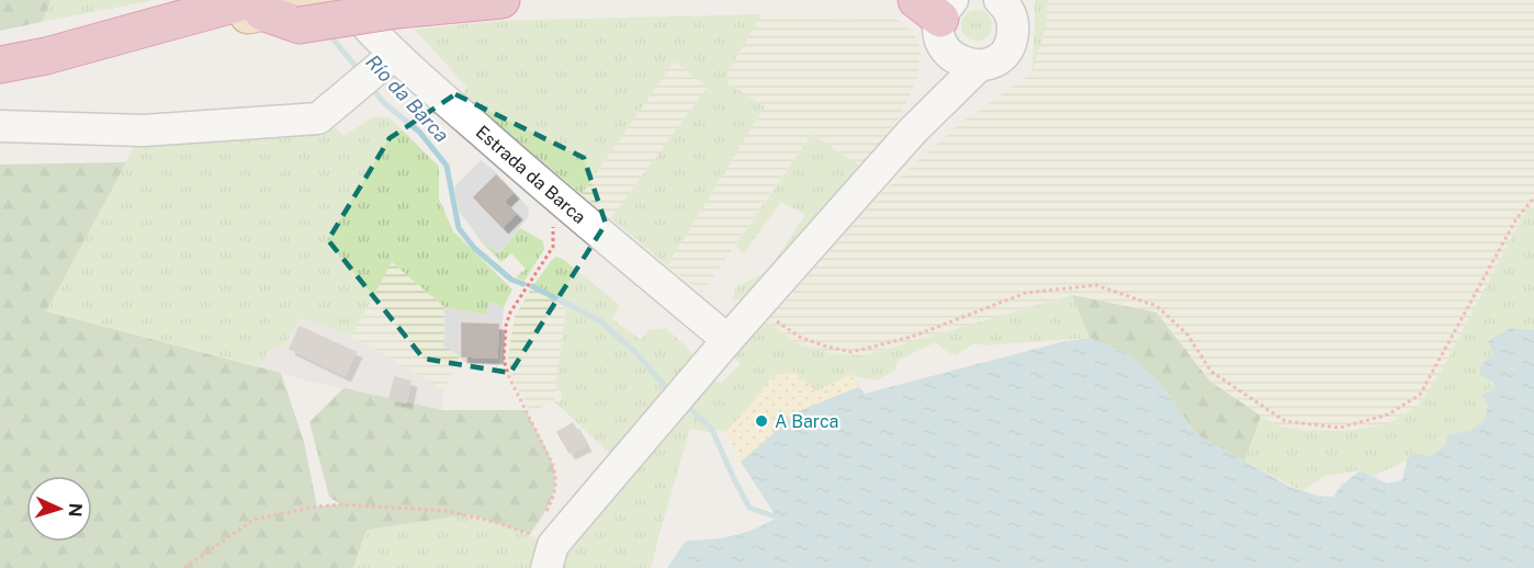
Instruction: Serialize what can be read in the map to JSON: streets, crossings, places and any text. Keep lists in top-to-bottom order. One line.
{"streets":{"street":["Estrada da Barca"]},"water":["Río da Barca"],"places":["A Barca"],"north":"right"}
